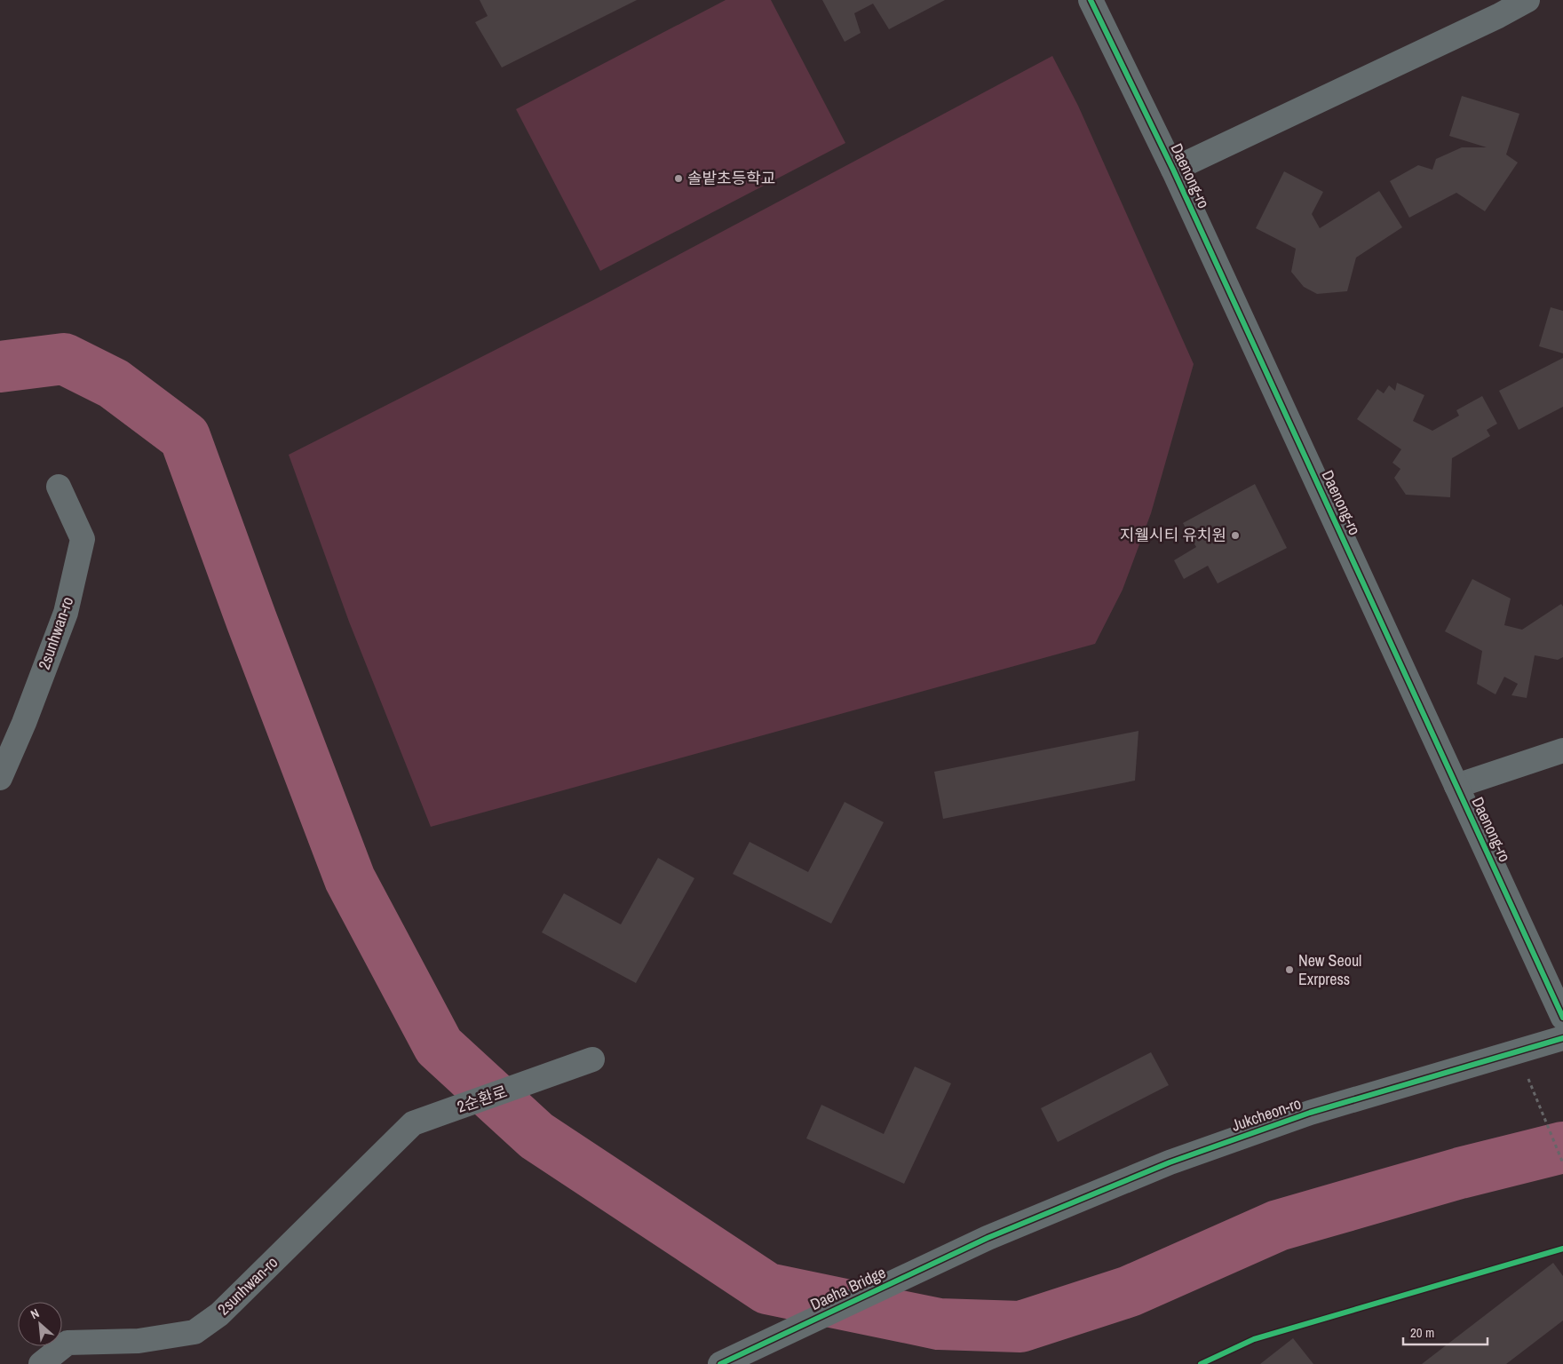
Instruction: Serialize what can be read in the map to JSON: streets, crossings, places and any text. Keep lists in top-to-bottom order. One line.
{"streets":{"street":["Daenong-ro","2sunhwan-ro","2순환로","Jukcheon-ro","Daeha Bridge"]},"crossings":[["2sunhwan-ro","2순환로"],["Jukcheon-ro","Daeha Bridge"]],"places":["솔밭초등학교","지웰시티 유치원","New Seoul Exrpress"],"scale_bar":"20 m","north":"top left"}
